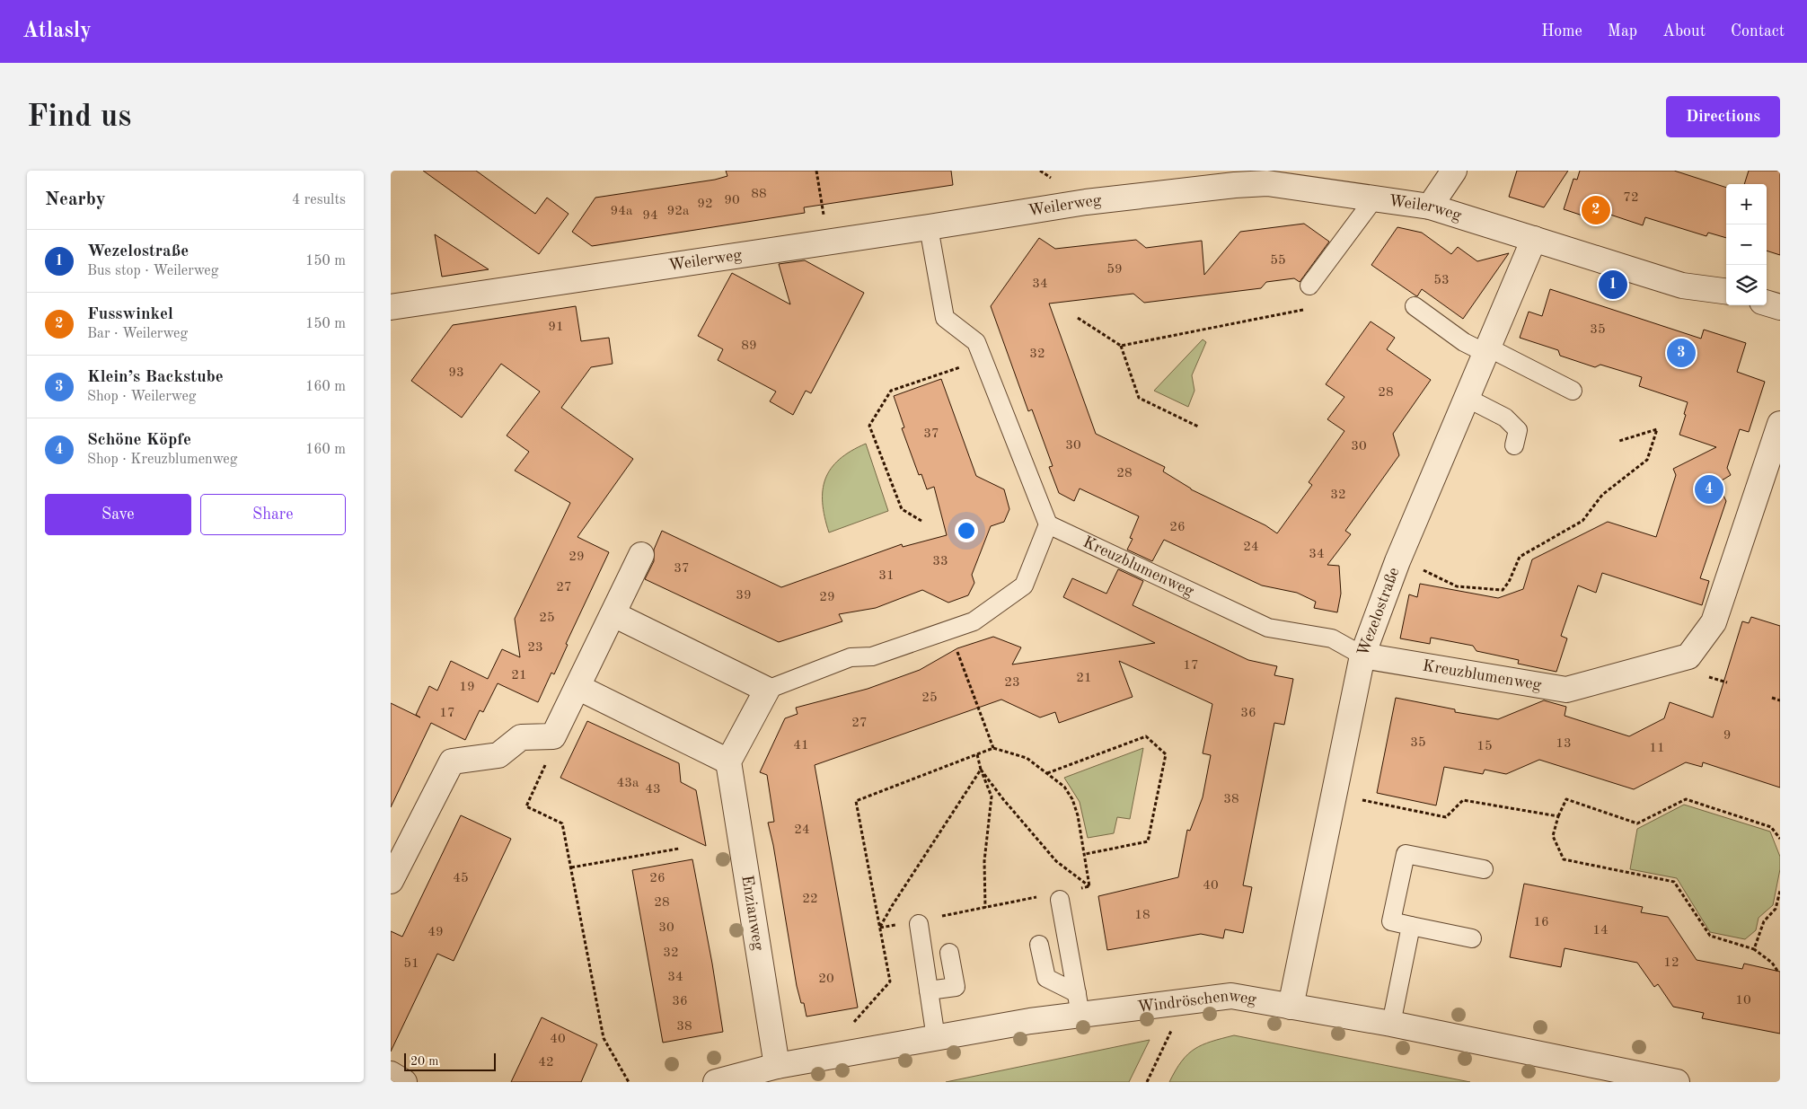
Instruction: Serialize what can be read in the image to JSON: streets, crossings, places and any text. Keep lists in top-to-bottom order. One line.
{"streets":{"street":["Weilerweg","Kreuzblumenweg","Wezelostraße","Enzianweg","Windröschenweg"]},"crossings":[["Weilerweg","Wezelostraße"],["Kreuzblumenweg","Wezelostraße"],["Wezelostraße","Windröschenweg"],["Enzianweg","Windröschenweg"]],"house_numbers":["88","72","90","92","94a","92a","94","55","59","53","34","91","35","89","32","93","28","37","30","30","28","32","26","24","34","29","33","37","31","27","39","29","25","23","17","21","21","23","19","25","17","36","27","9","35","13","41","15","11","43a","43","38","24","45","26","40","22","28","18","16","30","14","49","32","12","51","34","20","10","36","38","40","42"],"scale_bar":"20 m","page":{"header":"Atlasly","nav":["Home","Map","About","Contact"],"buttons":["Directions",["Save","Share"]],"title":"Find us","heading":["Nearby","4 results"],"map_buttons":["+","−"],"pins":["2","1","3","4"],"list":[{"mark":"1","name":"Wezelostraße","note":"Bus stop · Weilerweg","value":"150 m"},{"mark":"2","name":"Fusswinkel","note":"Bar · Weilerweg","value":"150 m"},{"mark":"3","name":"Klein’s Backstube","note":"Shop · Weilerweg","value":"160 m"},{"mark":"4","name":"Schöne Köpfe","note":"Shop · Kreuzblumenweg","value":"160 m"}],"scale":"20 m"}}
